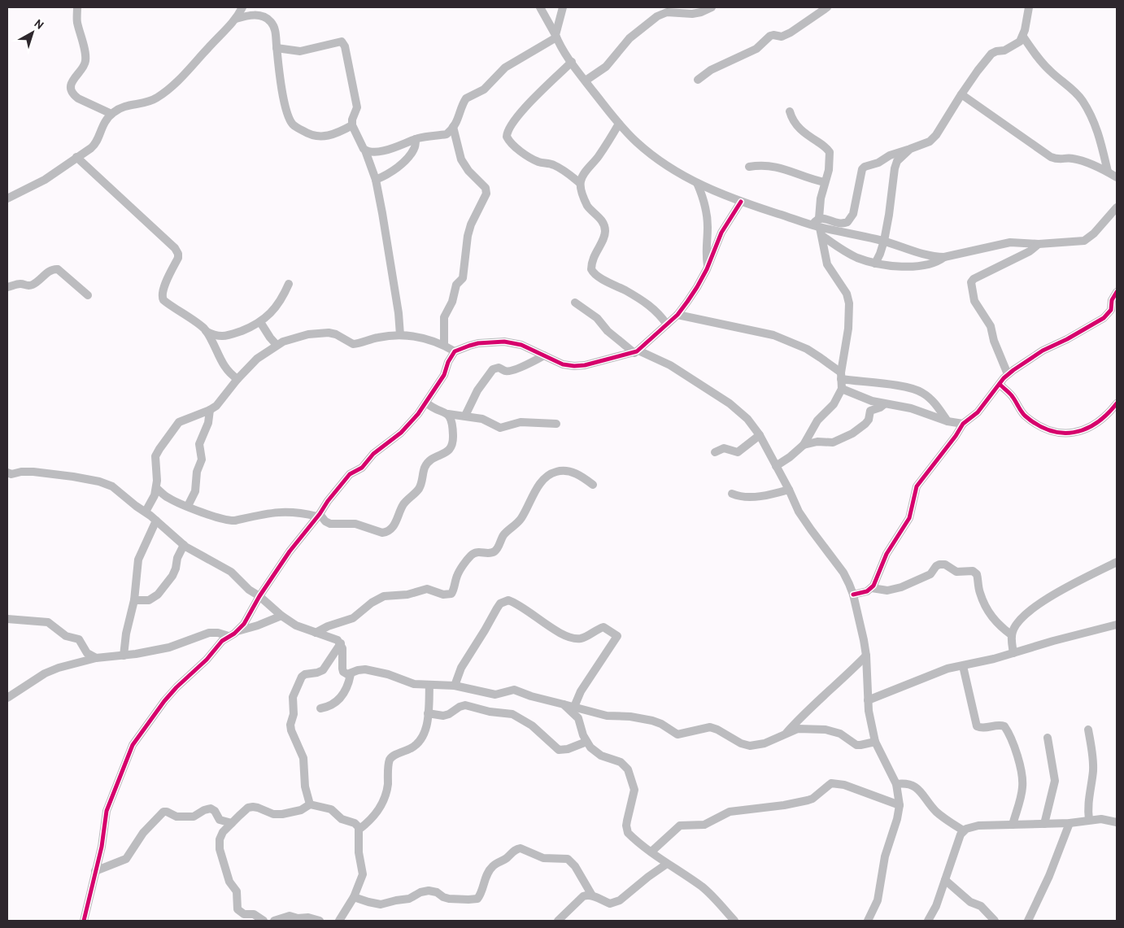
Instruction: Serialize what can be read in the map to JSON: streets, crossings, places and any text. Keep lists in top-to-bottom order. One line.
{"north":"top right"}
